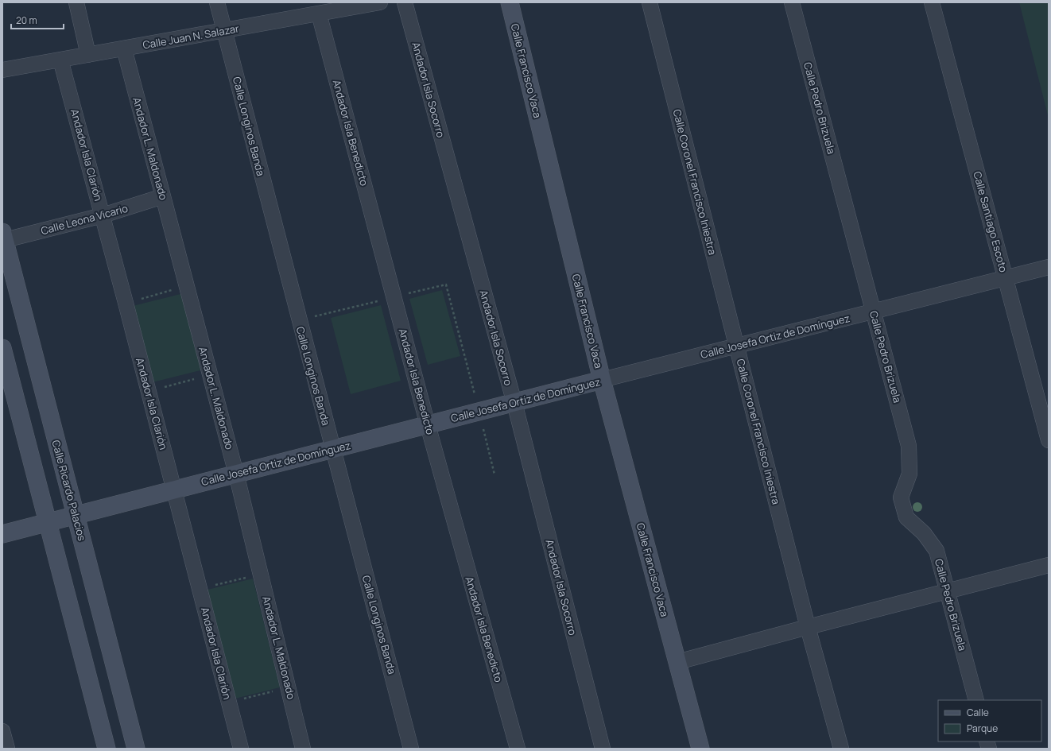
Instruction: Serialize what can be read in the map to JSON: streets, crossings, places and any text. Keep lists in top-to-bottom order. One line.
{"streets":{"street":["Calle Juan N. Salazar","Calle Francisco Vaca","Andador Isla Socorro","Calle Pedro Brizuela","Calle Longinos Banda","Andador Isla Benedicto","Andador L. Maldonado","Andador Isla Clarión","Calle Coronel Francisco Iniestra","Calle Leona Vicario","Calle Santiago Escoto","Calle Josefa Ortiz de Domínguez","Calle Ricardo Palacios"]},"crossings":[["Calle Juan N. Salazar","Calle Longinos Banda"],["Calle Juan N. Salazar","Andador Isla Benedicto"],["Calle Juan N. Salazar","Andador L. Maldonado"],["Calle Juan N. Salazar","Andador Isla Clarión"],["Calle Francisco Vaca","Calle Josefa Ortiz de Domínguez"],["Andador Isla Socorro","Calle Josefa Ortiz de Domínguez"],["Calle Pedro Brizuela","Calle Josefa Ortiz de Domínguez"],["Calle Longinos Banda","Calle Josefa Ortiz de Domínguez"],["Andador Isla Benedicto","Calle Josefa Ortiz de Domínguez"],["Andador L. Maldonado","Calle Leona Vicario"],["Andador L. Maldonado","Calle Josefa Ortiz de Domínguez"],["Andador Isla Clarión","Calle Leona Vicario"],["Andador Isla Clarión","Calle Josefa Ortiz de Domínguez"],["Calle Coronel Francisco Iniestra","Calle Josefa Ortiz de Domínguez"],["Calle Leona Vicario","Calle Ricardo Palacios"],["Calle Santiago Escoto","Calle Josefa Ortiz de Domínguez"],["Calle Josefa Ortiz de Domínguez","Calle Ricardo Palacios"]],"legend":["Calle","Parque"],"scale_bar":"20 m"}
